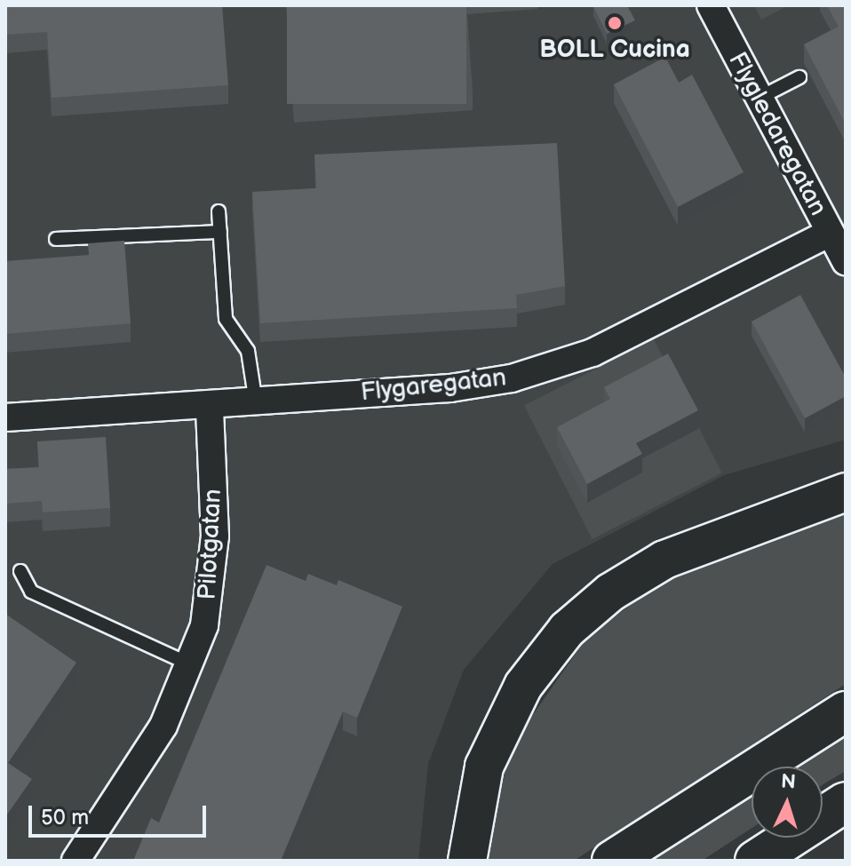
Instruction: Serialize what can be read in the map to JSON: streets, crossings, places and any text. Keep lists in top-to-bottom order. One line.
{"streets":{"street":["Flygledaregatan","Flygaregatan","Pilotgatan"]},"crossings":[["Flygledaregatan","Flygaregatan"],["Flygaregatan","Pilotgatan"]],"places":["BOLL Cucina"],"scale_bar":"50 m","north":"top"}
